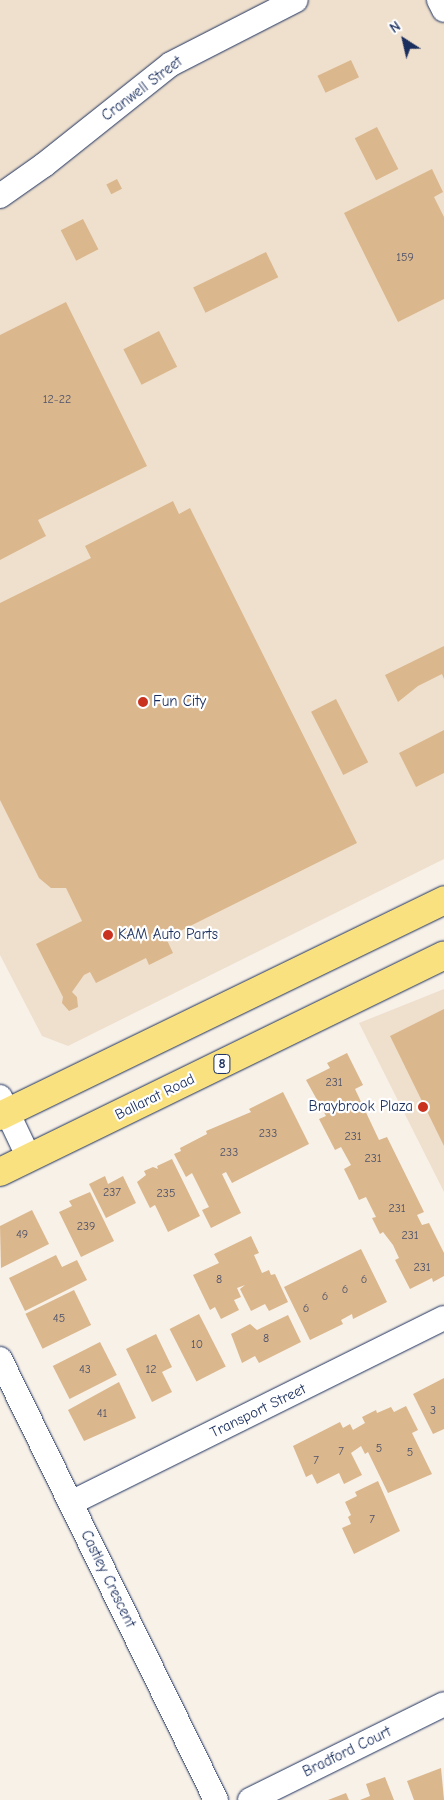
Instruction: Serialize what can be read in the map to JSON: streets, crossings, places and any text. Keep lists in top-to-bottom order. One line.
{"streets":{"highway":["8","Ballarat Road"],"street":["Cranwell Street","Transport Street","Castley Crescent","Bradford Court"]},"crossings":[["Transport Street","Castley Crescent"]],"places":["Fun City","KAM Auto Parts","Braybrook Plaza"],"house_numbers":["159","12-22","231","233","231","233","231","237","235","231","239","49","231","231","8","6","6","6","6","45","8","10","43","12","3","41","5","7","5","7","7"],"north":"top left"}
